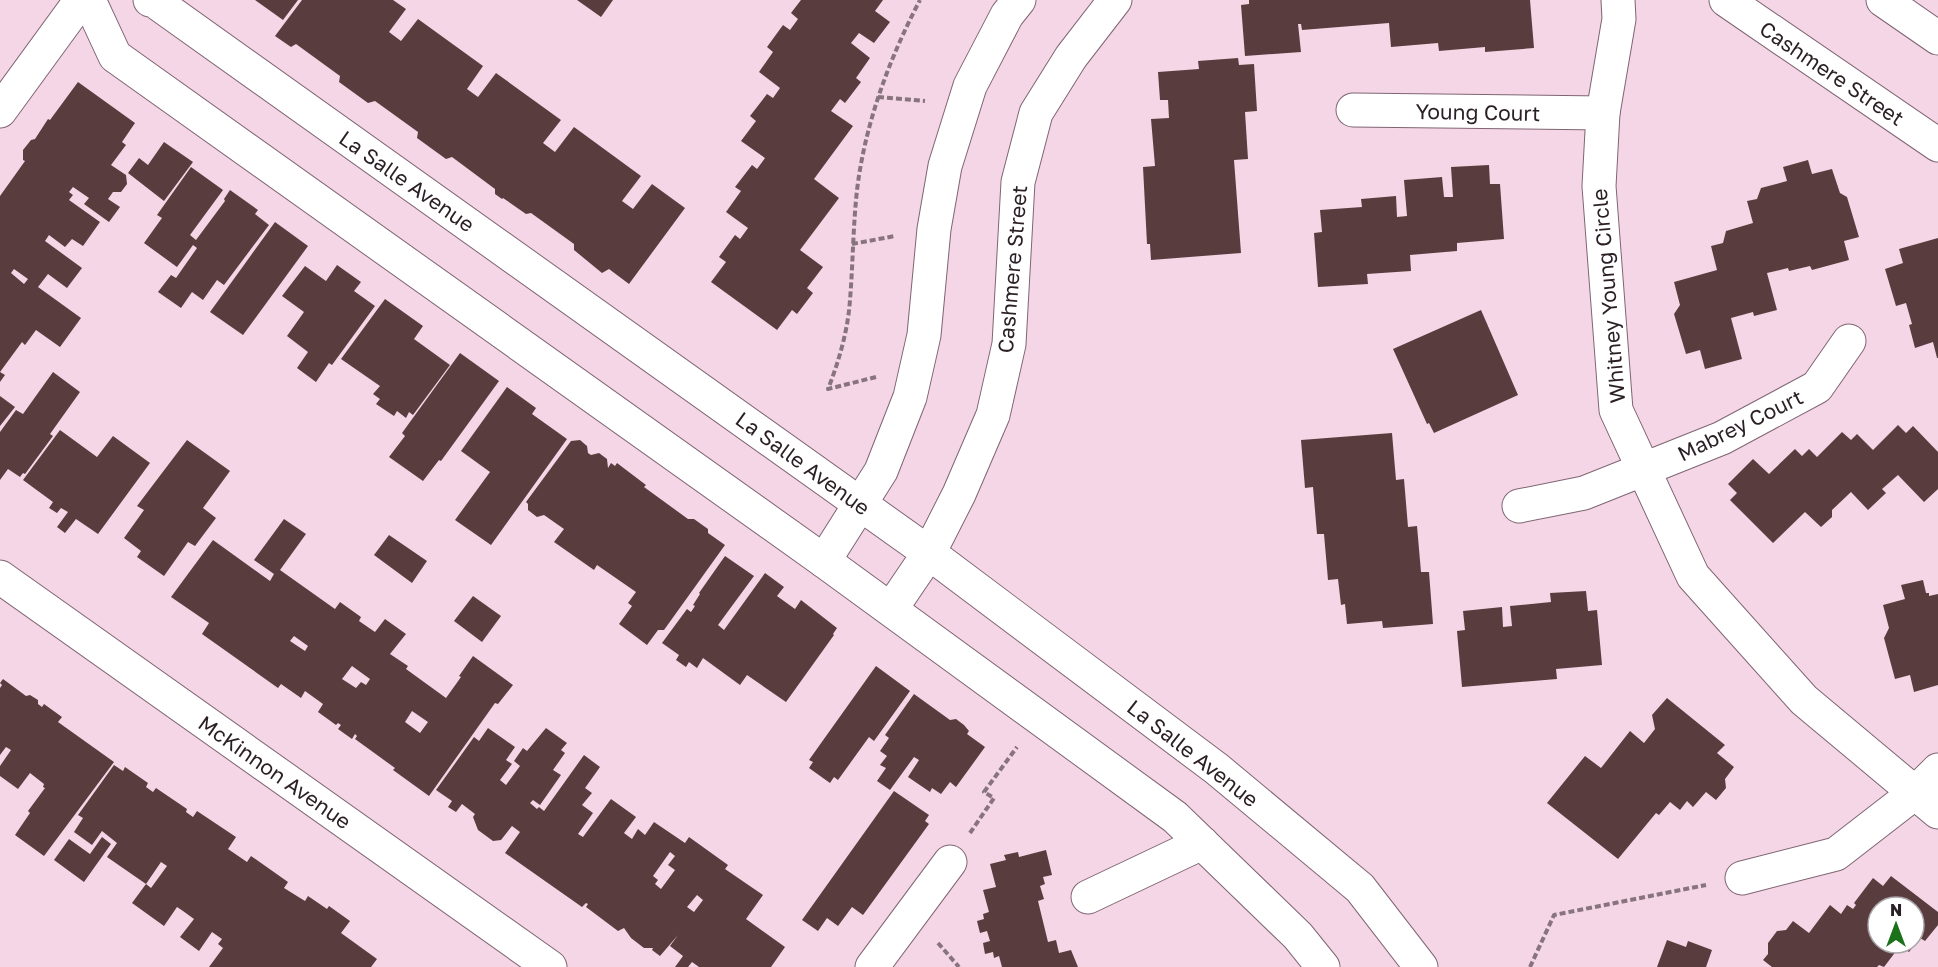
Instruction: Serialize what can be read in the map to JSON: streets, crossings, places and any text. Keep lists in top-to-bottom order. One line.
{"streets":{"street":["Cashmere Street","Young Court","La Salle Avenue","Whitney Young Circle","Mabrey Court","McKinnon Avenue"]},"crossings":[["Cashmere Street","La Salle Avenue"],["Young Court","Whitney Young Circle"],["Whitney Young Circle","Mabrey Court"]],"north":"top"}
